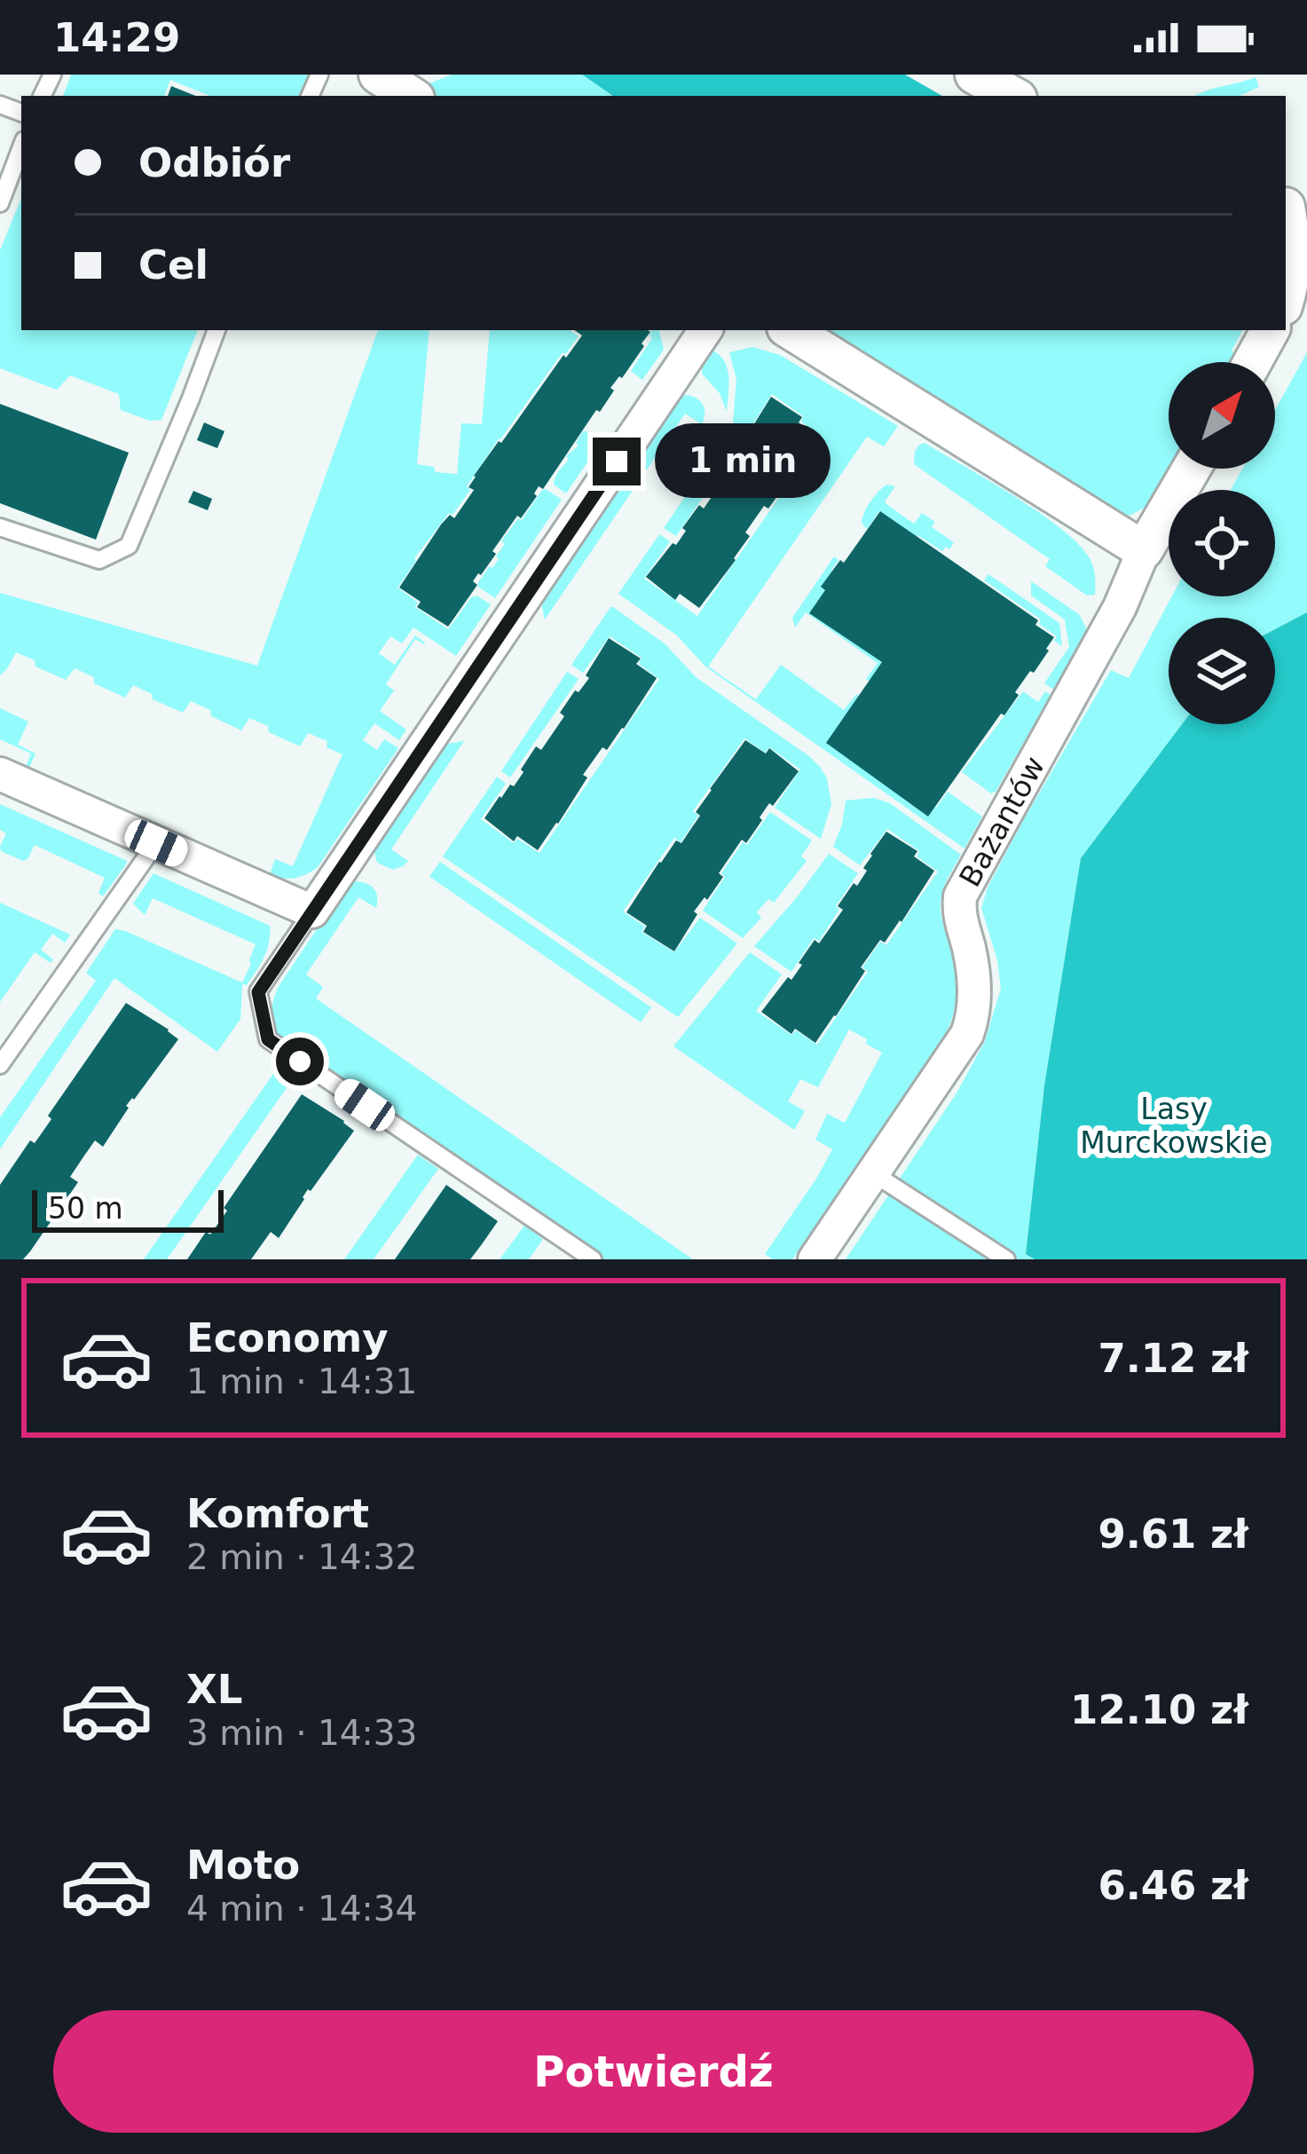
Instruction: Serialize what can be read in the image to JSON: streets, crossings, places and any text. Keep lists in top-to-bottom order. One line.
{"streets":{"street":["Bażantów"]},"parks":["Lasy Murckowskie"],"scale_bar":"50 m","north":"top right","page":{"status":"14:29","banner":["Odbiór","Cel"],"bubble":"1 min","scale":"50 m","list":[{"name":"Economy","note":"1 min · 14:31","value":"7.12 zł"},{"name":"Komfort","note":"2 min · 14:32","value":"9.61 zł"},{"name":"XL","note":"3 min · 14:33","value":"12.10 zł"},{"name":"Moto","note":"4 min · 14:34","value":"6.46 zł"}],"buttons":"Potwierdź"}}
